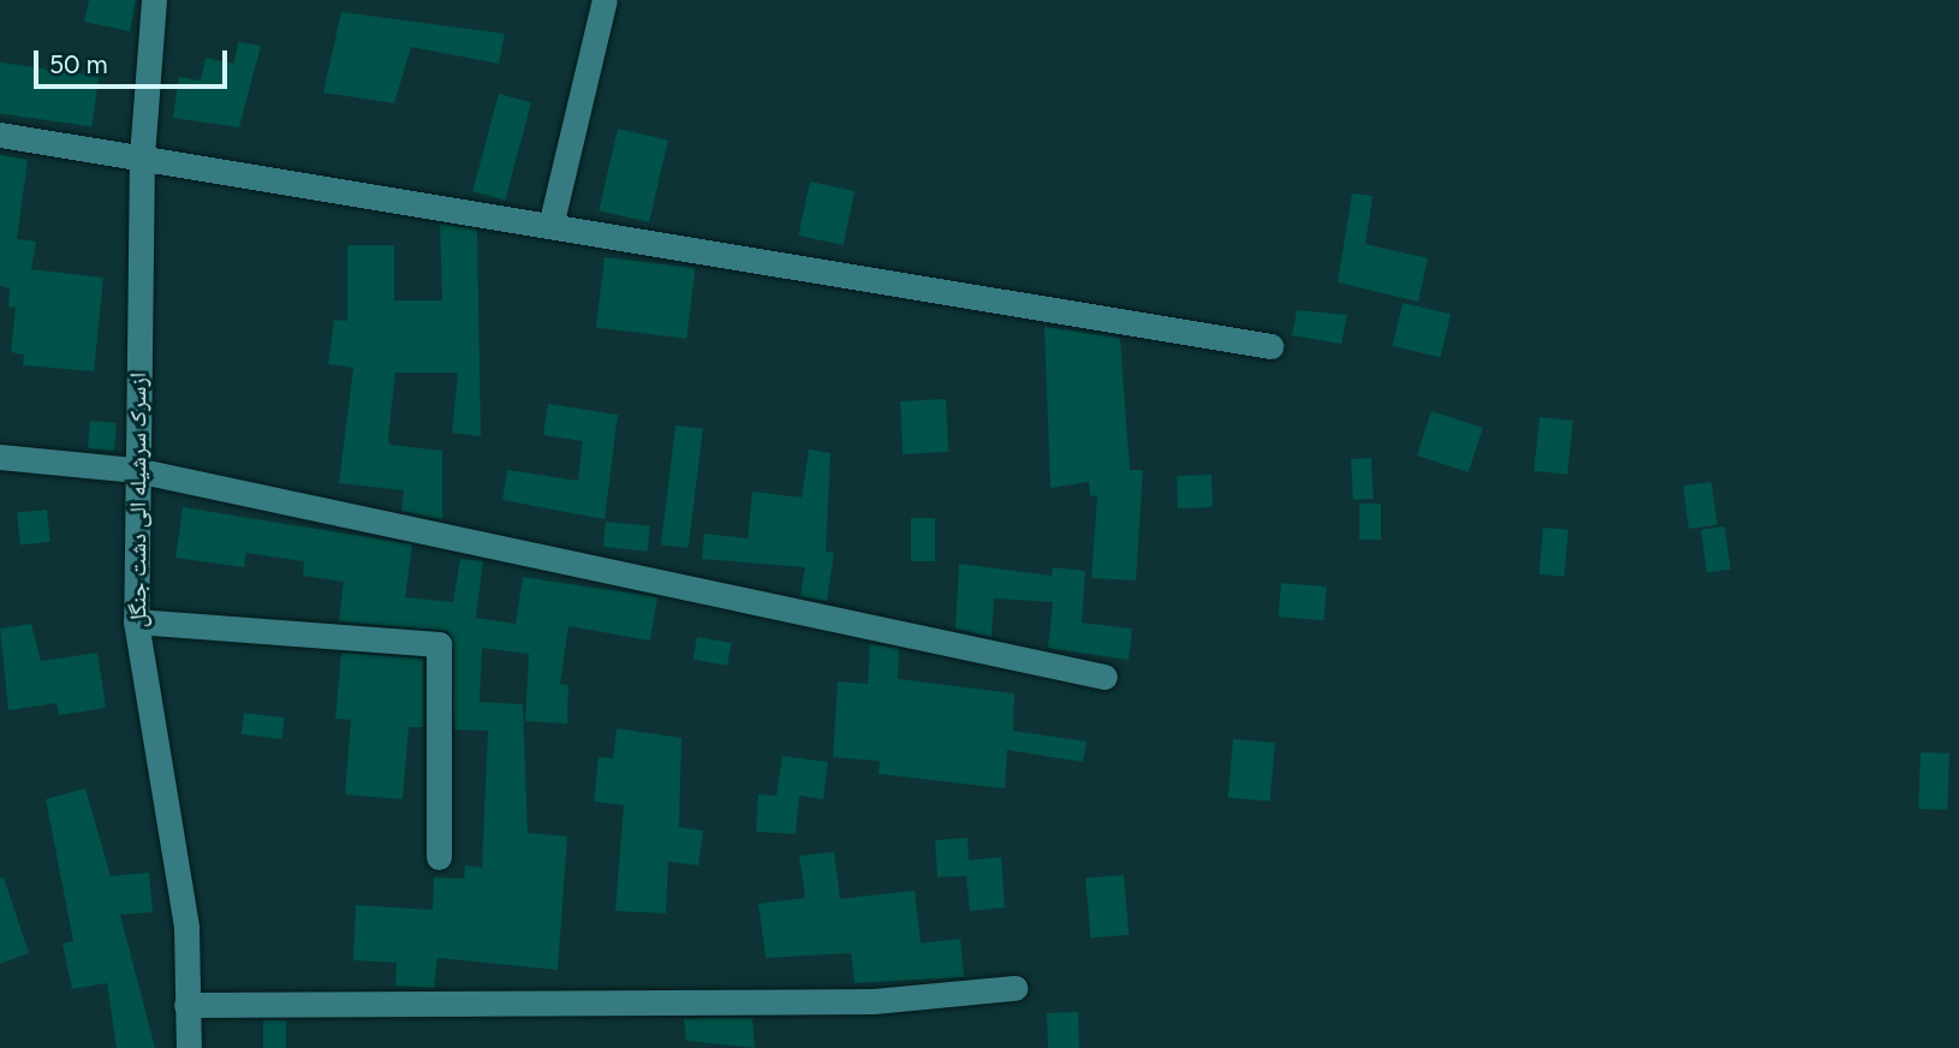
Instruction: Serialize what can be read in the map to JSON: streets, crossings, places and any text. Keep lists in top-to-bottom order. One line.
{"streets":{"street":["ازسرک سرشیله الی دشت جنگل"]},"scale_bar":"50 m"}
